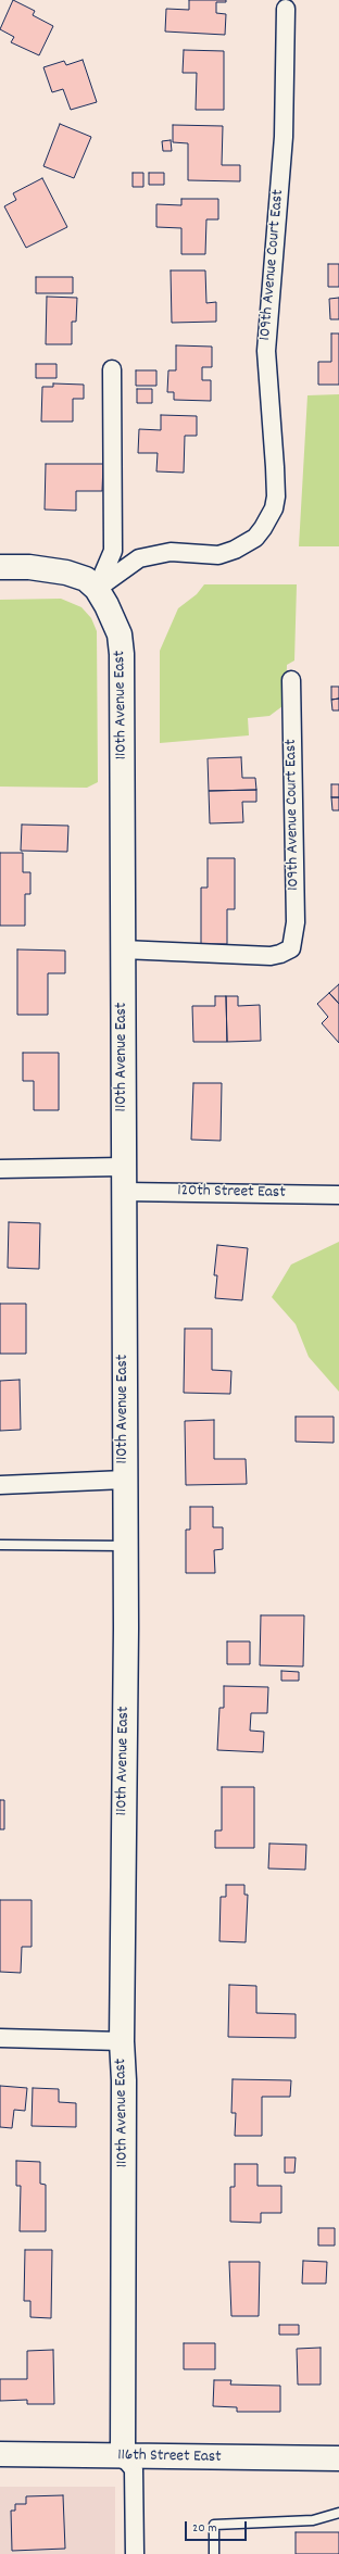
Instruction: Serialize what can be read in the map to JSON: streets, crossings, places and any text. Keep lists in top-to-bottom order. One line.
{"streets":{"street":["109th Avenue Court East","110th Avenue East","120th Street East","116th Street East"]},"crossings":[["109th Avenue Court East","110th Avenue East"],["110th Avenue East","120th Street East"],["110th Avenue East","116th Street East"]],"scale_bar":"20 m"}
